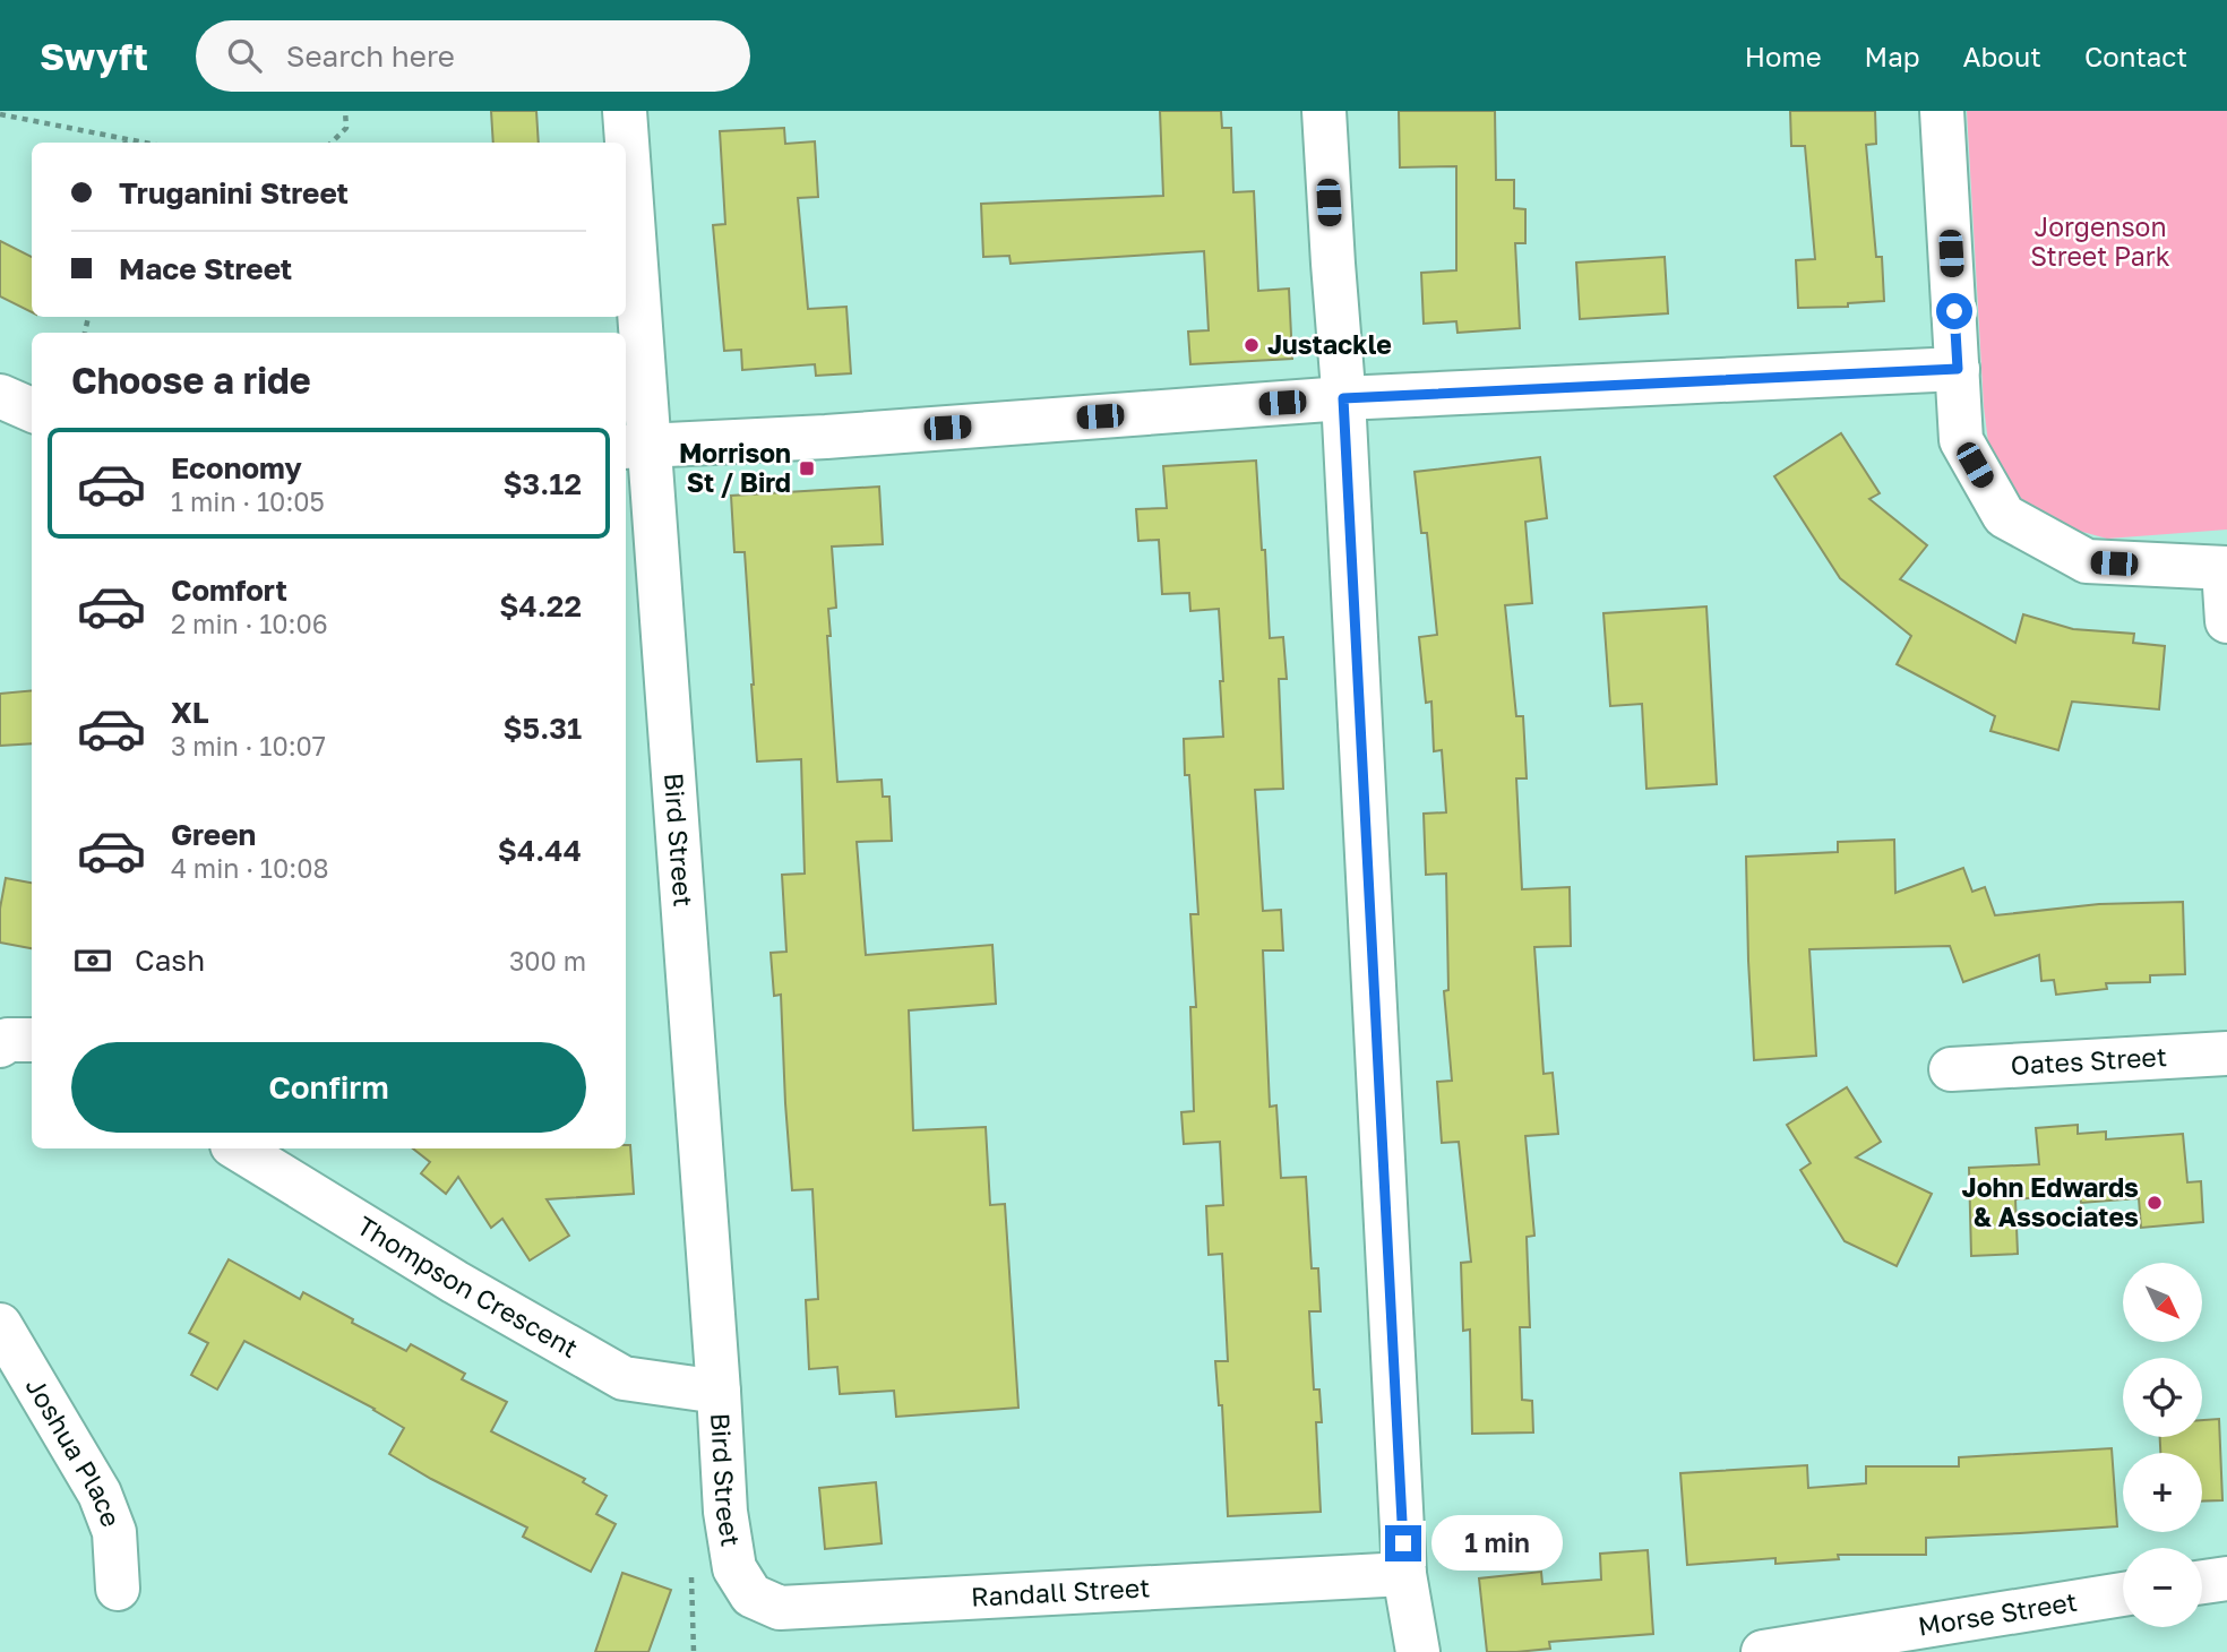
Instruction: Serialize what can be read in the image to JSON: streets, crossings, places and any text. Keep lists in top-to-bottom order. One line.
{"streets":{"street":["Bird Street","Oates Street","Thompson Crescent","Joshua Place","Randall Street","Morse Street"]},"crossings":[["Bird Street","Thompson Crescent"],["Bird Street","Randall Street"]],"parks":["Jorgenson Street Park"],"places":{"other":["Justackle","John Edwards & Associates"],"transit":["Morrison St / Bird"]},"north":"bottom right","page":{"header":"Swyft","search":"Search here","nav":["Home","Map","About","Contact"],"banner":["Truganini Street","Mace Street"],"heading":"Choose a ride","list":[{"name":"Economy","note":"1 min · 10:05","value":"$3.12"},{"name":"Comfort","note":"2 min · 10:06","value":"$4.22"},{"name":"XL","note":"3 min · 10:07","value":"$5.31"},{"name":"Green","note":"4 min · 10:08","value":"$4.44"}],"pay":["Cash","300 m"],"buttons":"Confirm","map_buttons":["+","−"],"bubble":"1 min"}}
